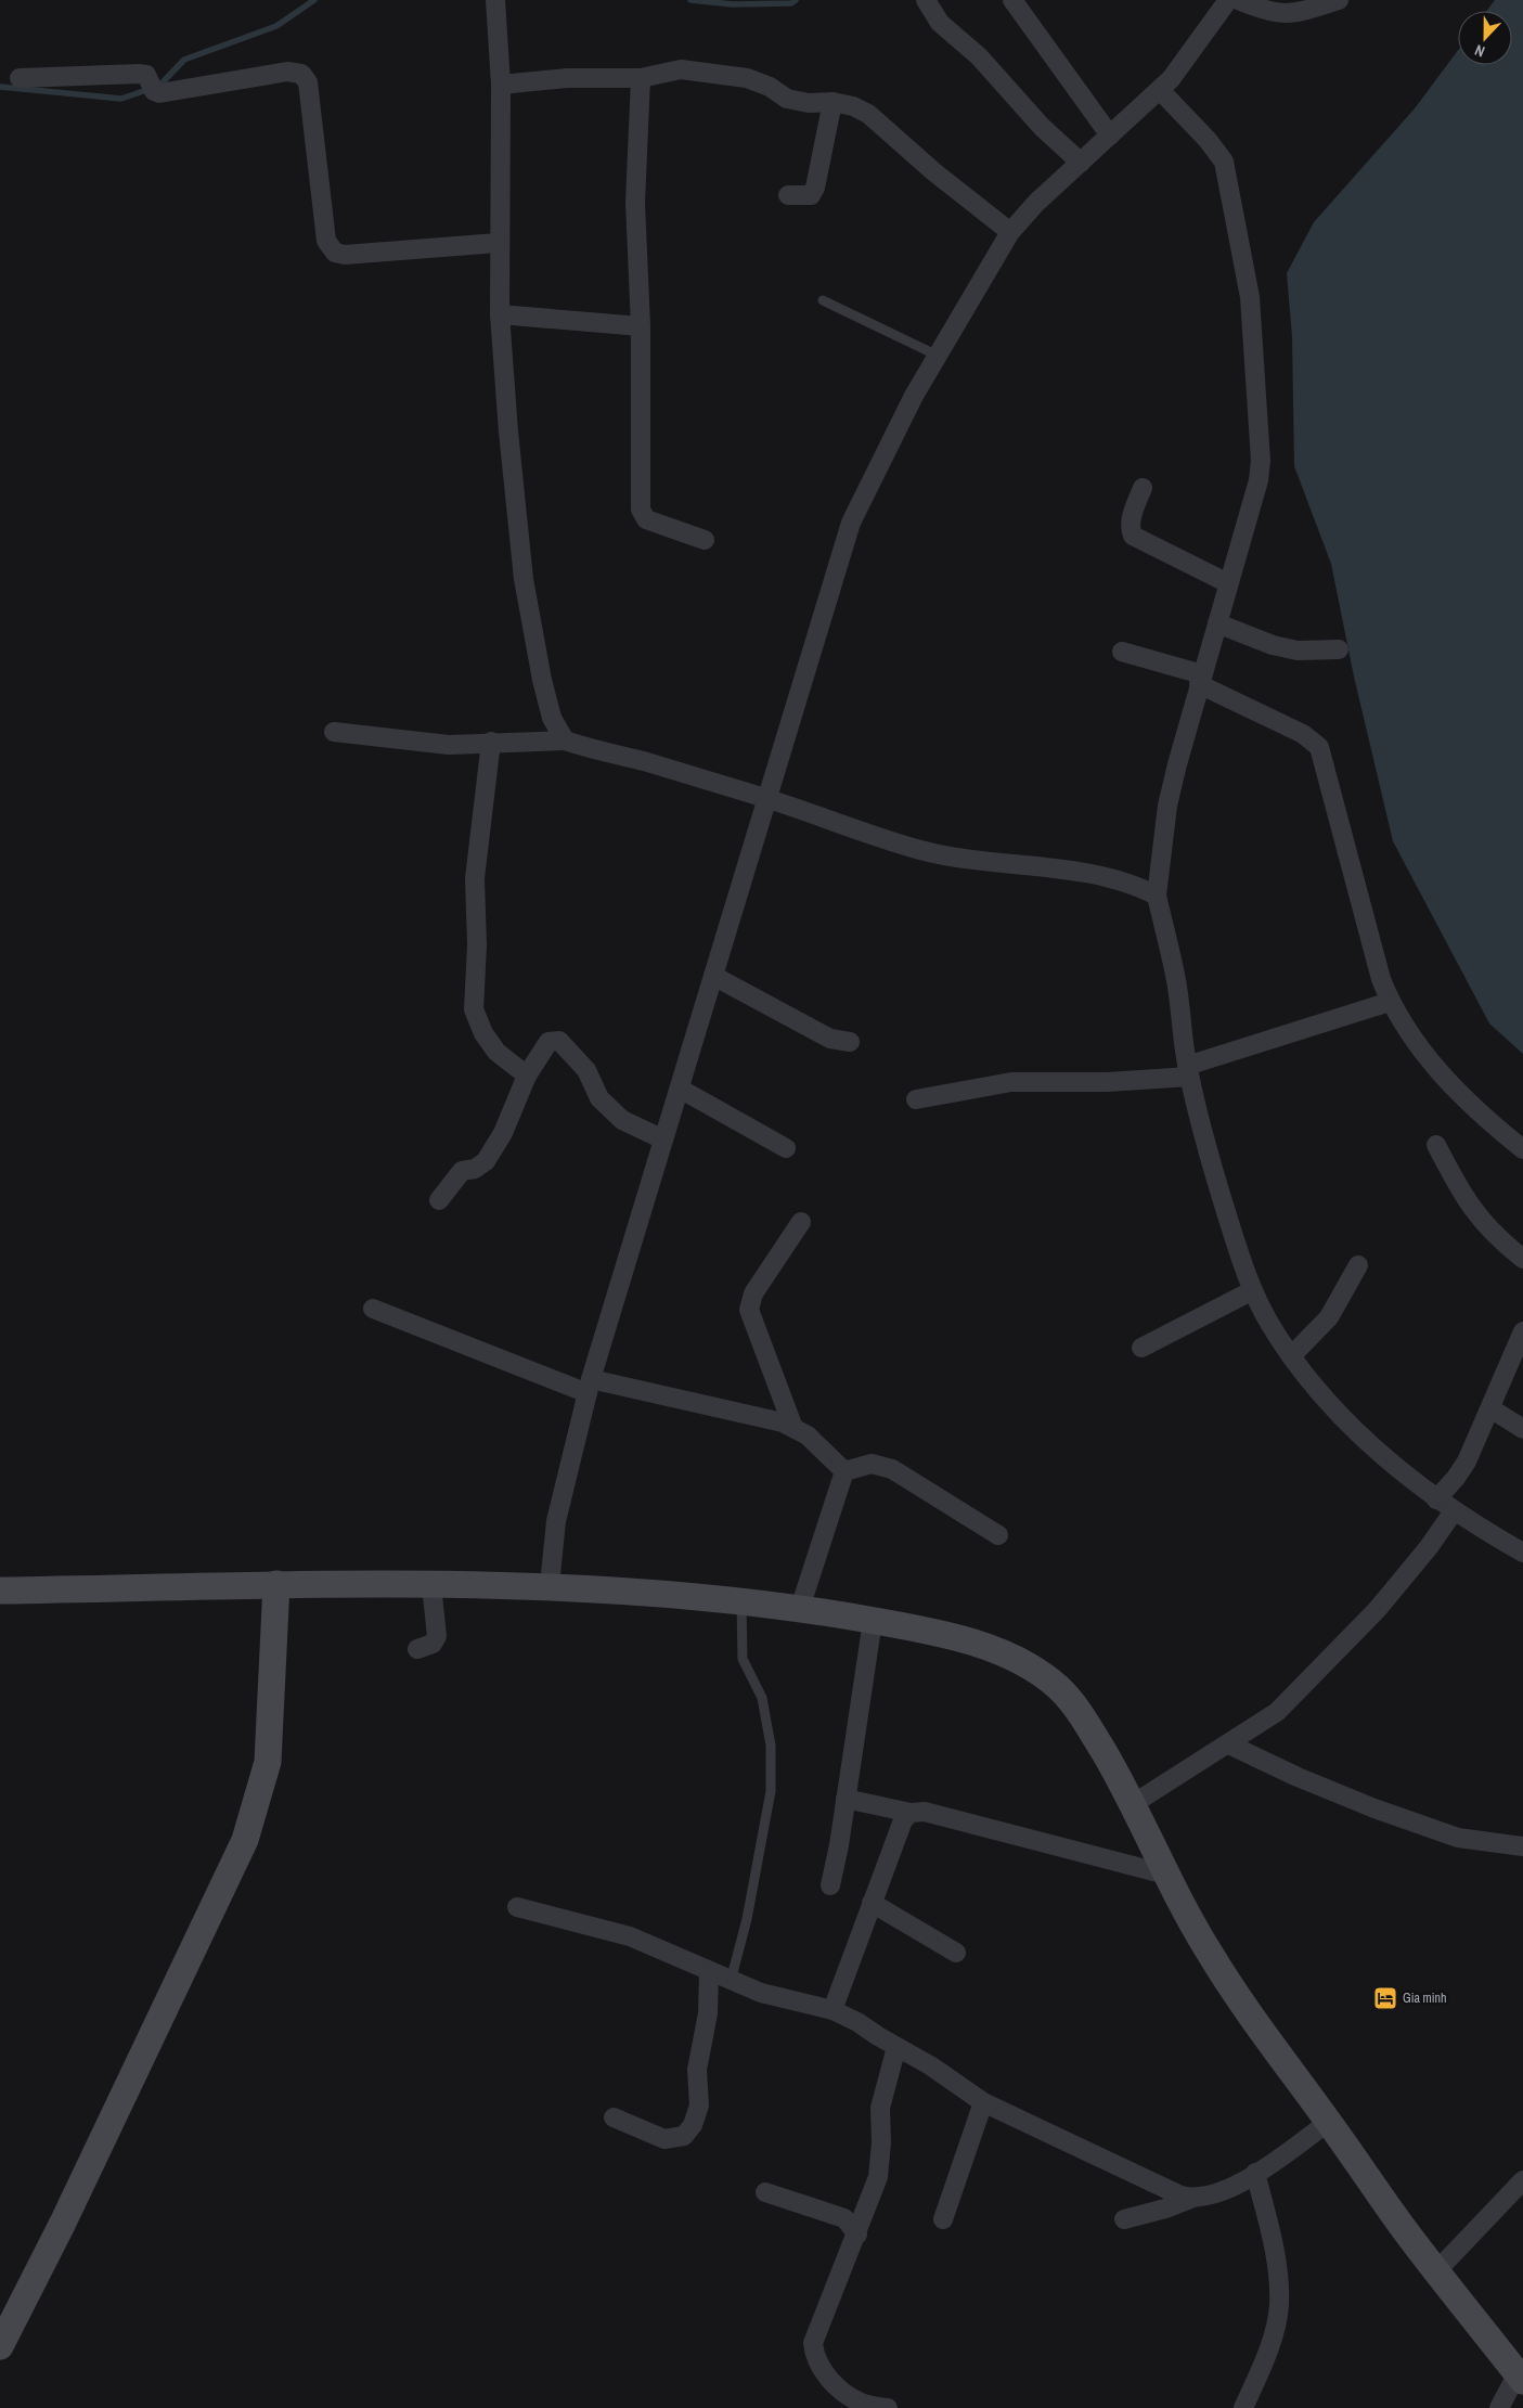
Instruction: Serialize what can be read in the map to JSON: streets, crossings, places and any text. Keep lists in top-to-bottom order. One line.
{"places":{"hotel":["Gia minh"]},"north":"bottom"}
